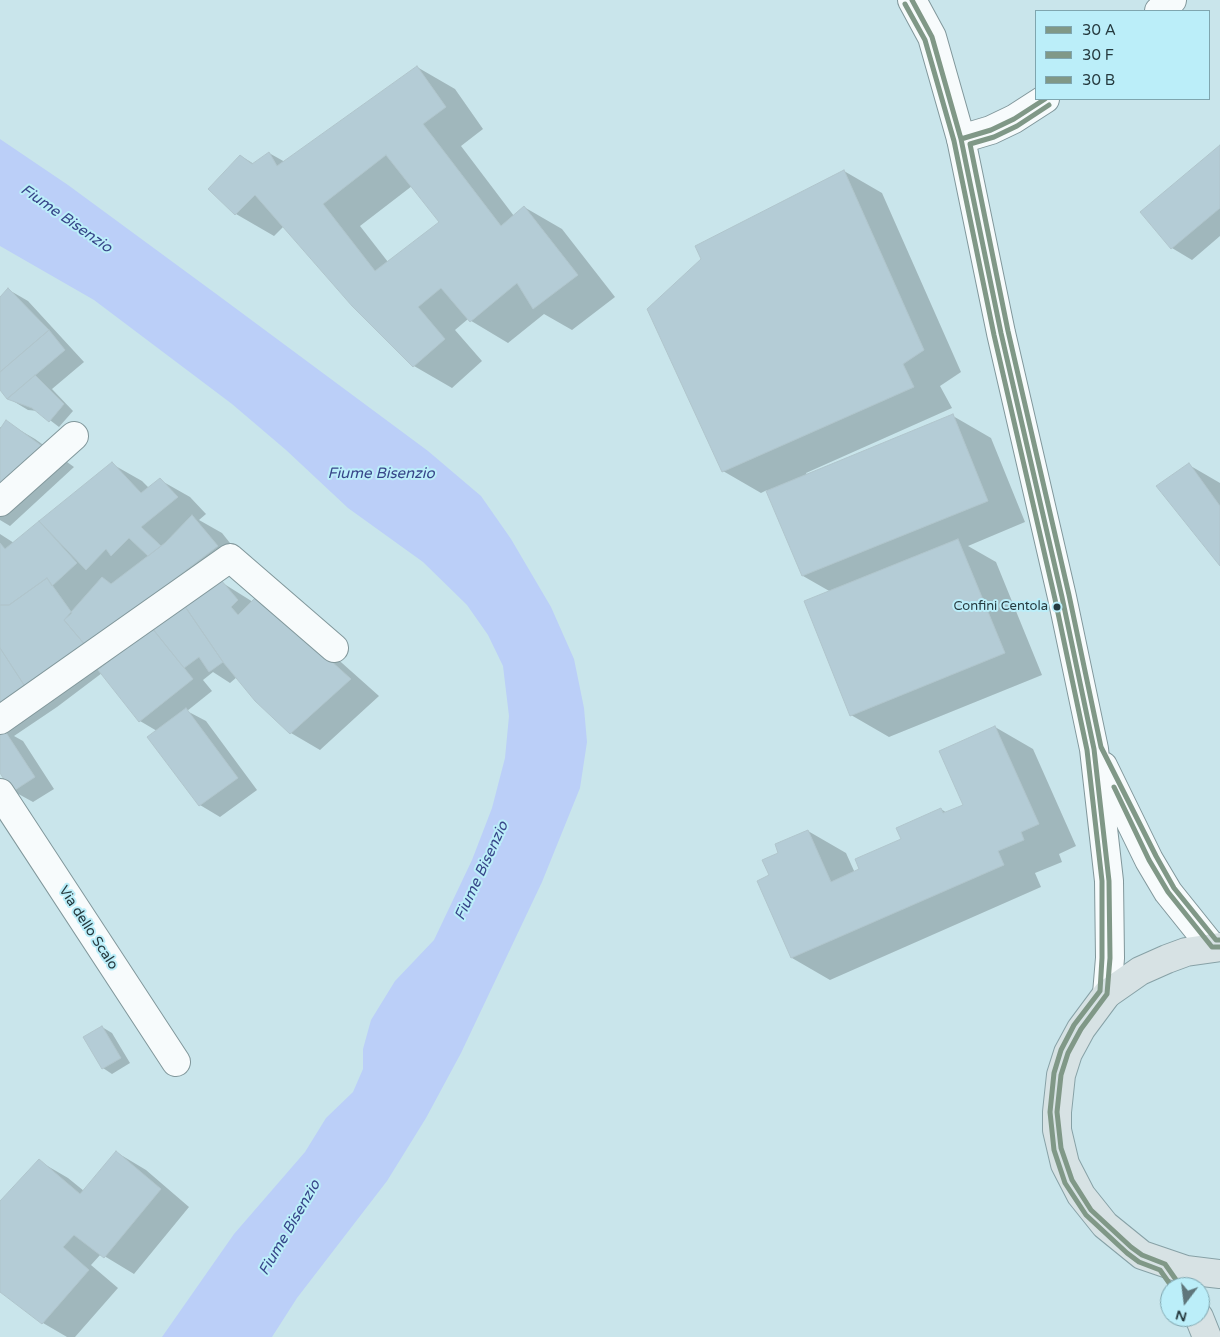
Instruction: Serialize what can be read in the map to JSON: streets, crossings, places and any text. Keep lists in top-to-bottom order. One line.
{"streets":{"street":["Via dello Scalo"]},"water":["Fiume Bisenzio"],"places":["Confini Centola"],"legend":["30 A","30 F","30 B"],"north":"bottom"}
